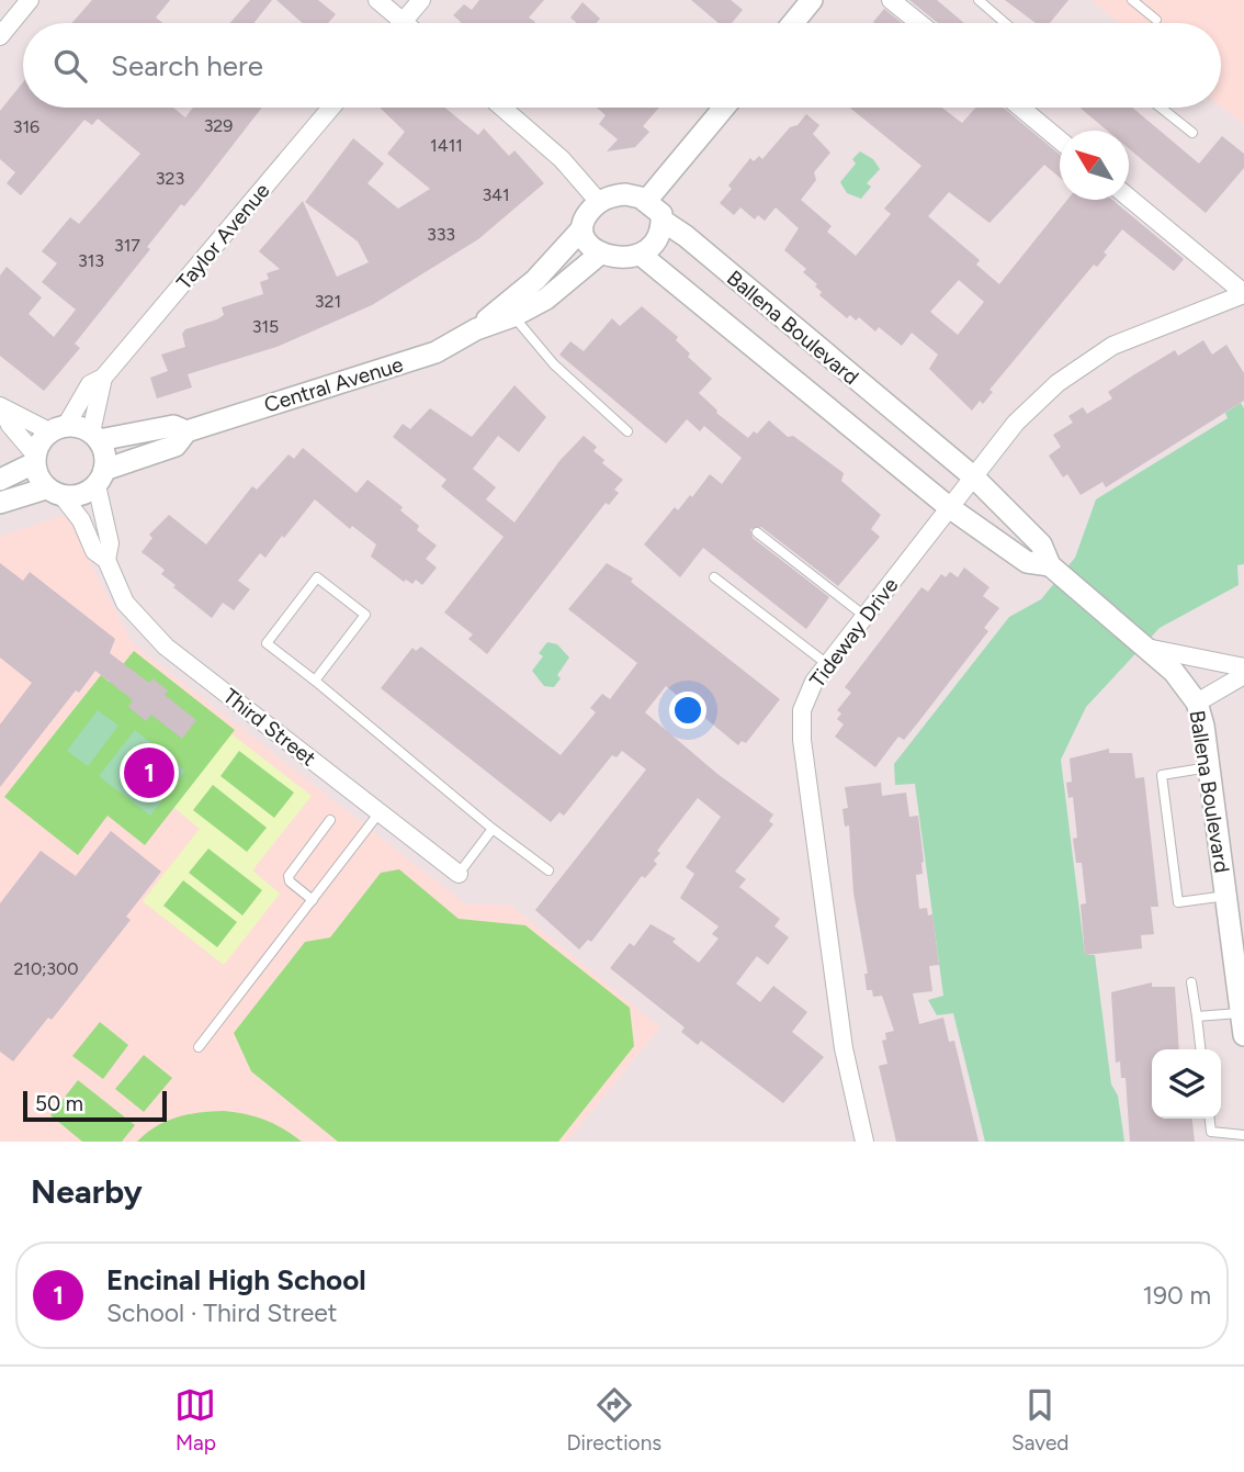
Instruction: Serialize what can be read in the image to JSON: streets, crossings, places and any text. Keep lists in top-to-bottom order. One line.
{"streets":{"street":["Taylor Avenue","Ballena Boulevard","Central Avenue","Tideway Drive","Third Street"]},"crossings":[["Taylor Avenue","Central Avenue"],["Taylor Avenue","Third Street"],["Ballena Boulevard","Central Avenue"],["Ballena Boulevard","Tideway Drive"],["Central Avenue","Third Street"]],"house_numbers":["329","316","1411","323","341","333","317","313","321","315","210;300"],"scale_bar":"50 m","north":"top left","page":{"search":"Search here","pins":"1","scale":"50 m","heading":"Nearby","list":[{"mark":"1","name":"Encinal High School","note":"School · Third Street","value":"190 m"}],"nav":["Map","Directions","Saved"]}}
